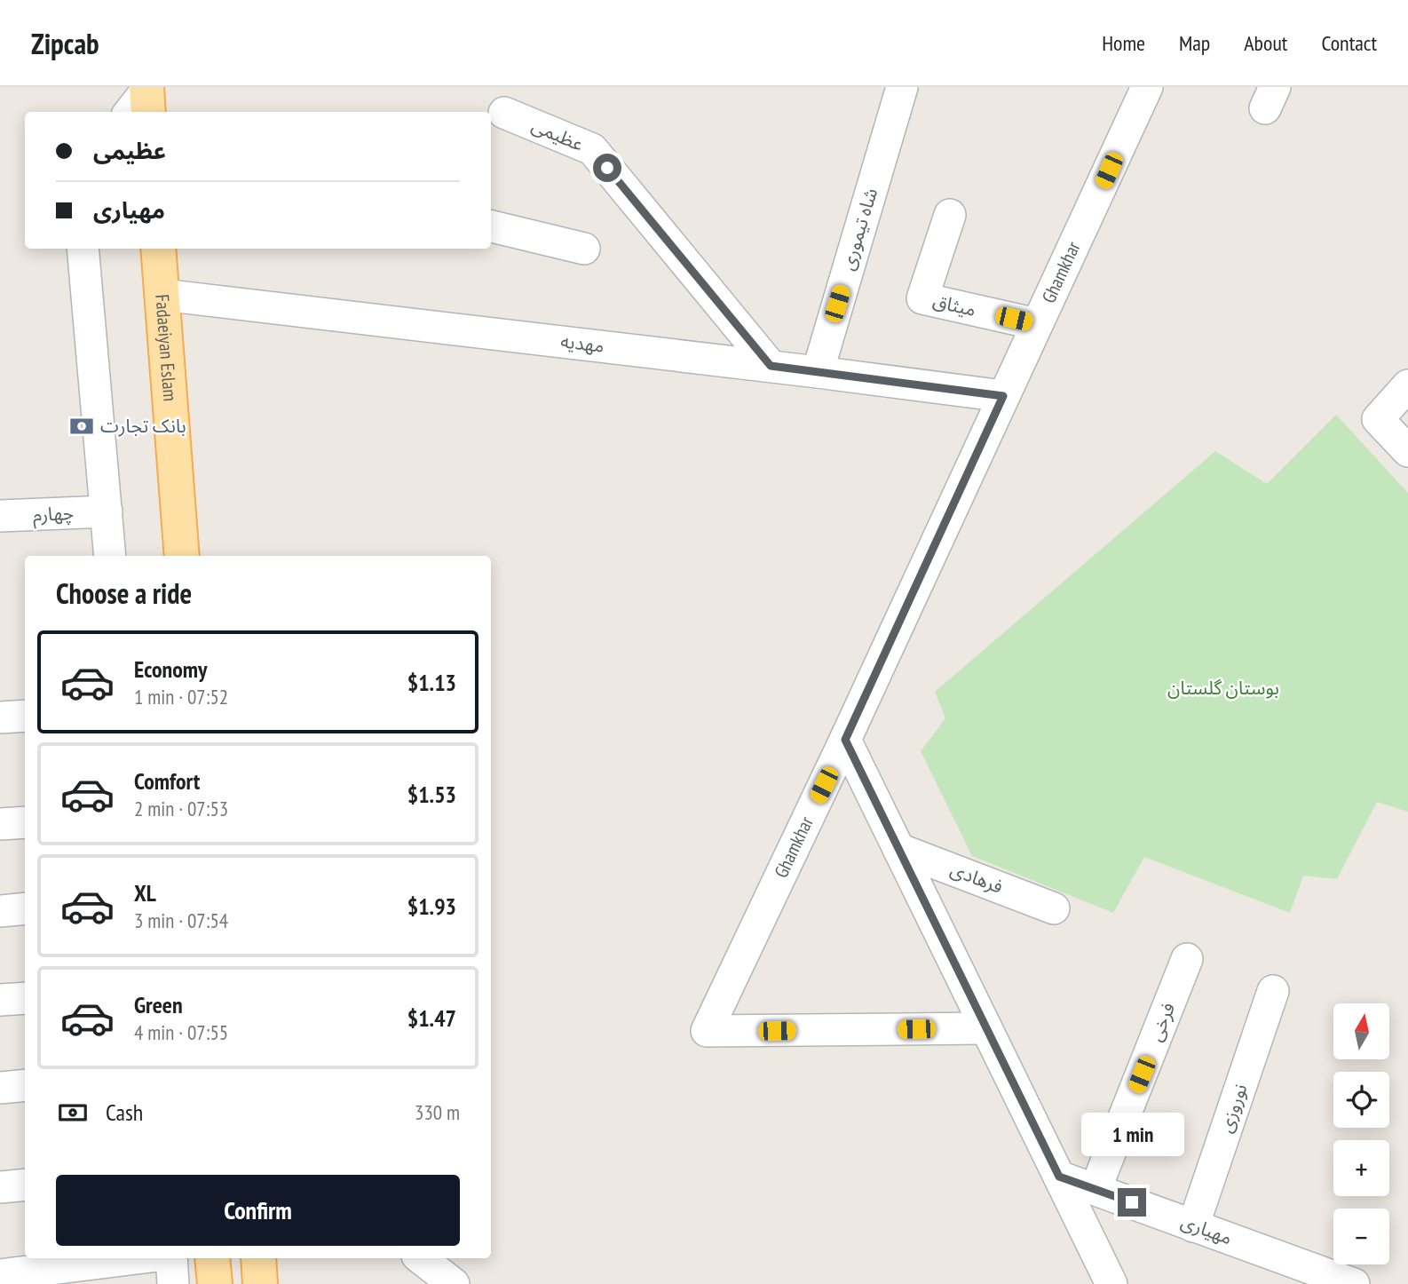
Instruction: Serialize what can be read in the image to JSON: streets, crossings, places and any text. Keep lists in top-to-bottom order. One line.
{"streets":{"main road":["Fadaeiyan Eslam"],"street":["عظیمی","شاه تیموری","Ghamkhar","میثاق","مهدیه","چهارم","فرهادی","فرخی","نوروزی","مهیاری"]},"crossings":[["عظیمی","مهدیه"],["شاه تیموری","مهدیه"],["Ghamkhar","میثاق"],["Ghamkhar","مهدیه"],["مهدیه","Fadaeiyan Eslam"],["فرخی","مهیاری"],["نوروزی","مهیاری"]],"parks":["بوستان گلستان"],"places":{"bank":["بانک تجارت"]},"north":"top","page":{"header":"Zipcab","nav":["Home","Map","About","Contact"],"banner":["عظیمی","مهیاری"],"heading":"Choose a ride","list":[{"name":"Economy","note":"1 min · 07:52","value":"$1.13"},{"name":"Comfort","note":"2 min · 07:53","value":"$1.53"},{"name":"XL","note":"3 min · 07:54","value":"$1.93"},{"name":"Green","note":"4 min · 07:55","value":"$1.47"}],"map_buttons":["+","−"],"pay":["Cash","330 m"],"bubble":"1 min","buttons":"Confirm"}}
